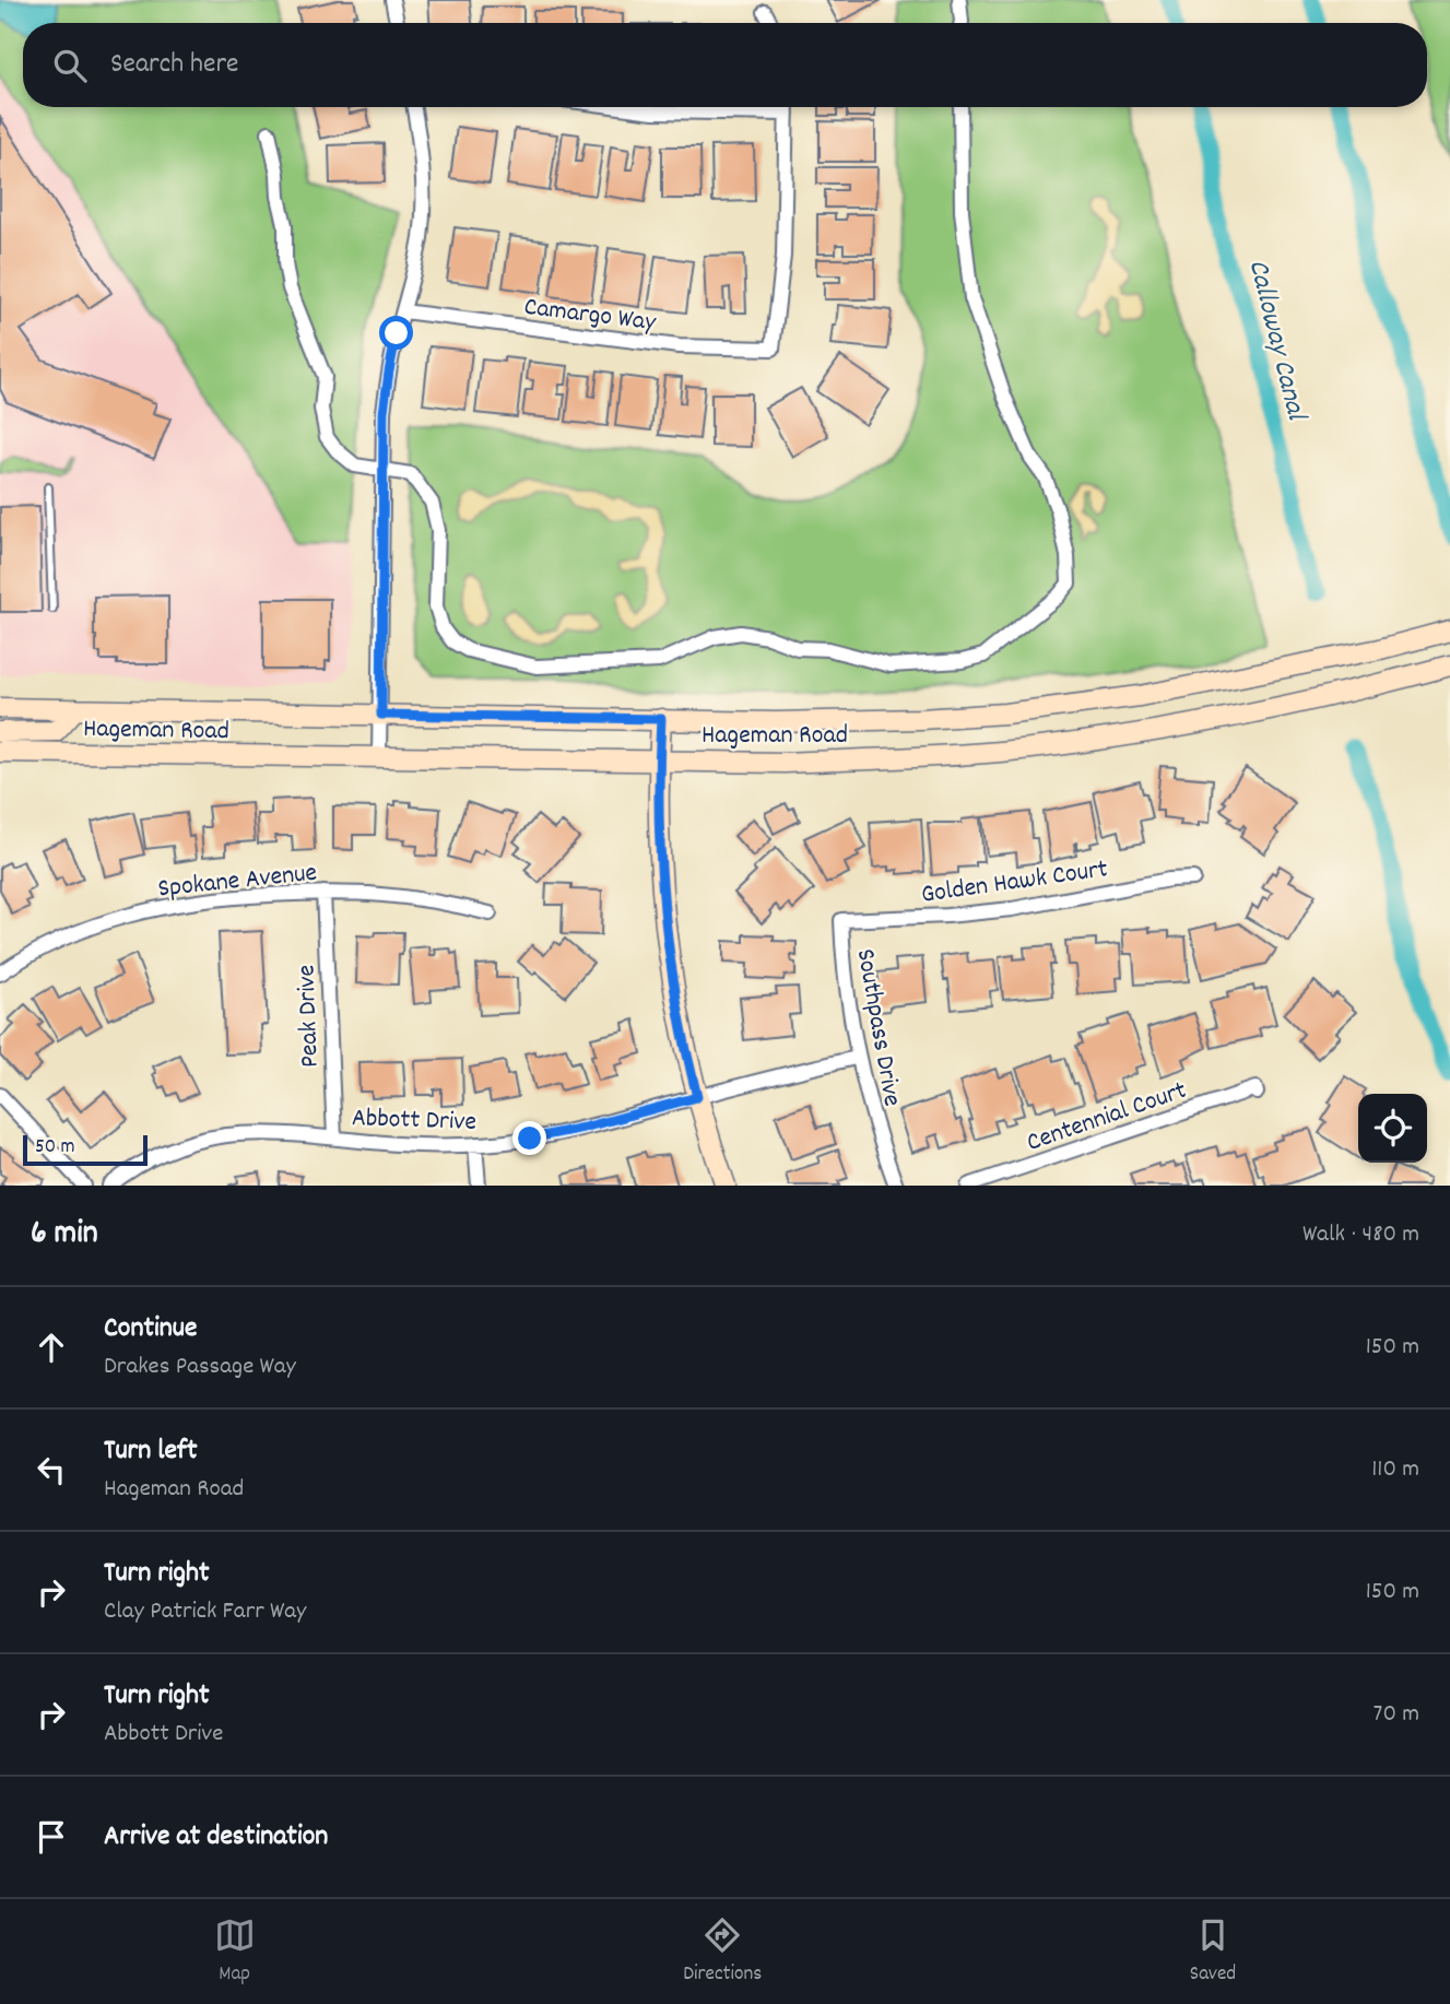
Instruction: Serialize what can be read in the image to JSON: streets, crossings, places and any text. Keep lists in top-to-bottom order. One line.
{"streets":{"main road":["Hageman Road"],"street":["Camargo Way","Spokane Avenue","Golden Hawk Court","Peak Drive","Southpass Drive","Centennial Court","Abbott Drive"]},"crossings":[["Spokane Avenue","Peak Drive"],["Golden Hawk Court","Southpass Drive"],["Peak Drive","Abbott Drive"],["Southpass Drive","Abbott Drive"]],"water":["Calloway Canal"],"scale_bar":"50 m","page":{"search":"Search here","scale":"50 m","heading":["6 min","Walk · 480 m"],"list":[["Continue","Drakes Passage Way","150 m"],["Turn left","Hageman Road","110 m"],["Turn right","Clay Patrick Farr Way","150 m"],["Turn right","Abbott Drive","70 m"],"Arrive at destination"],"nav":["Map","Directions","Saved"]}}
